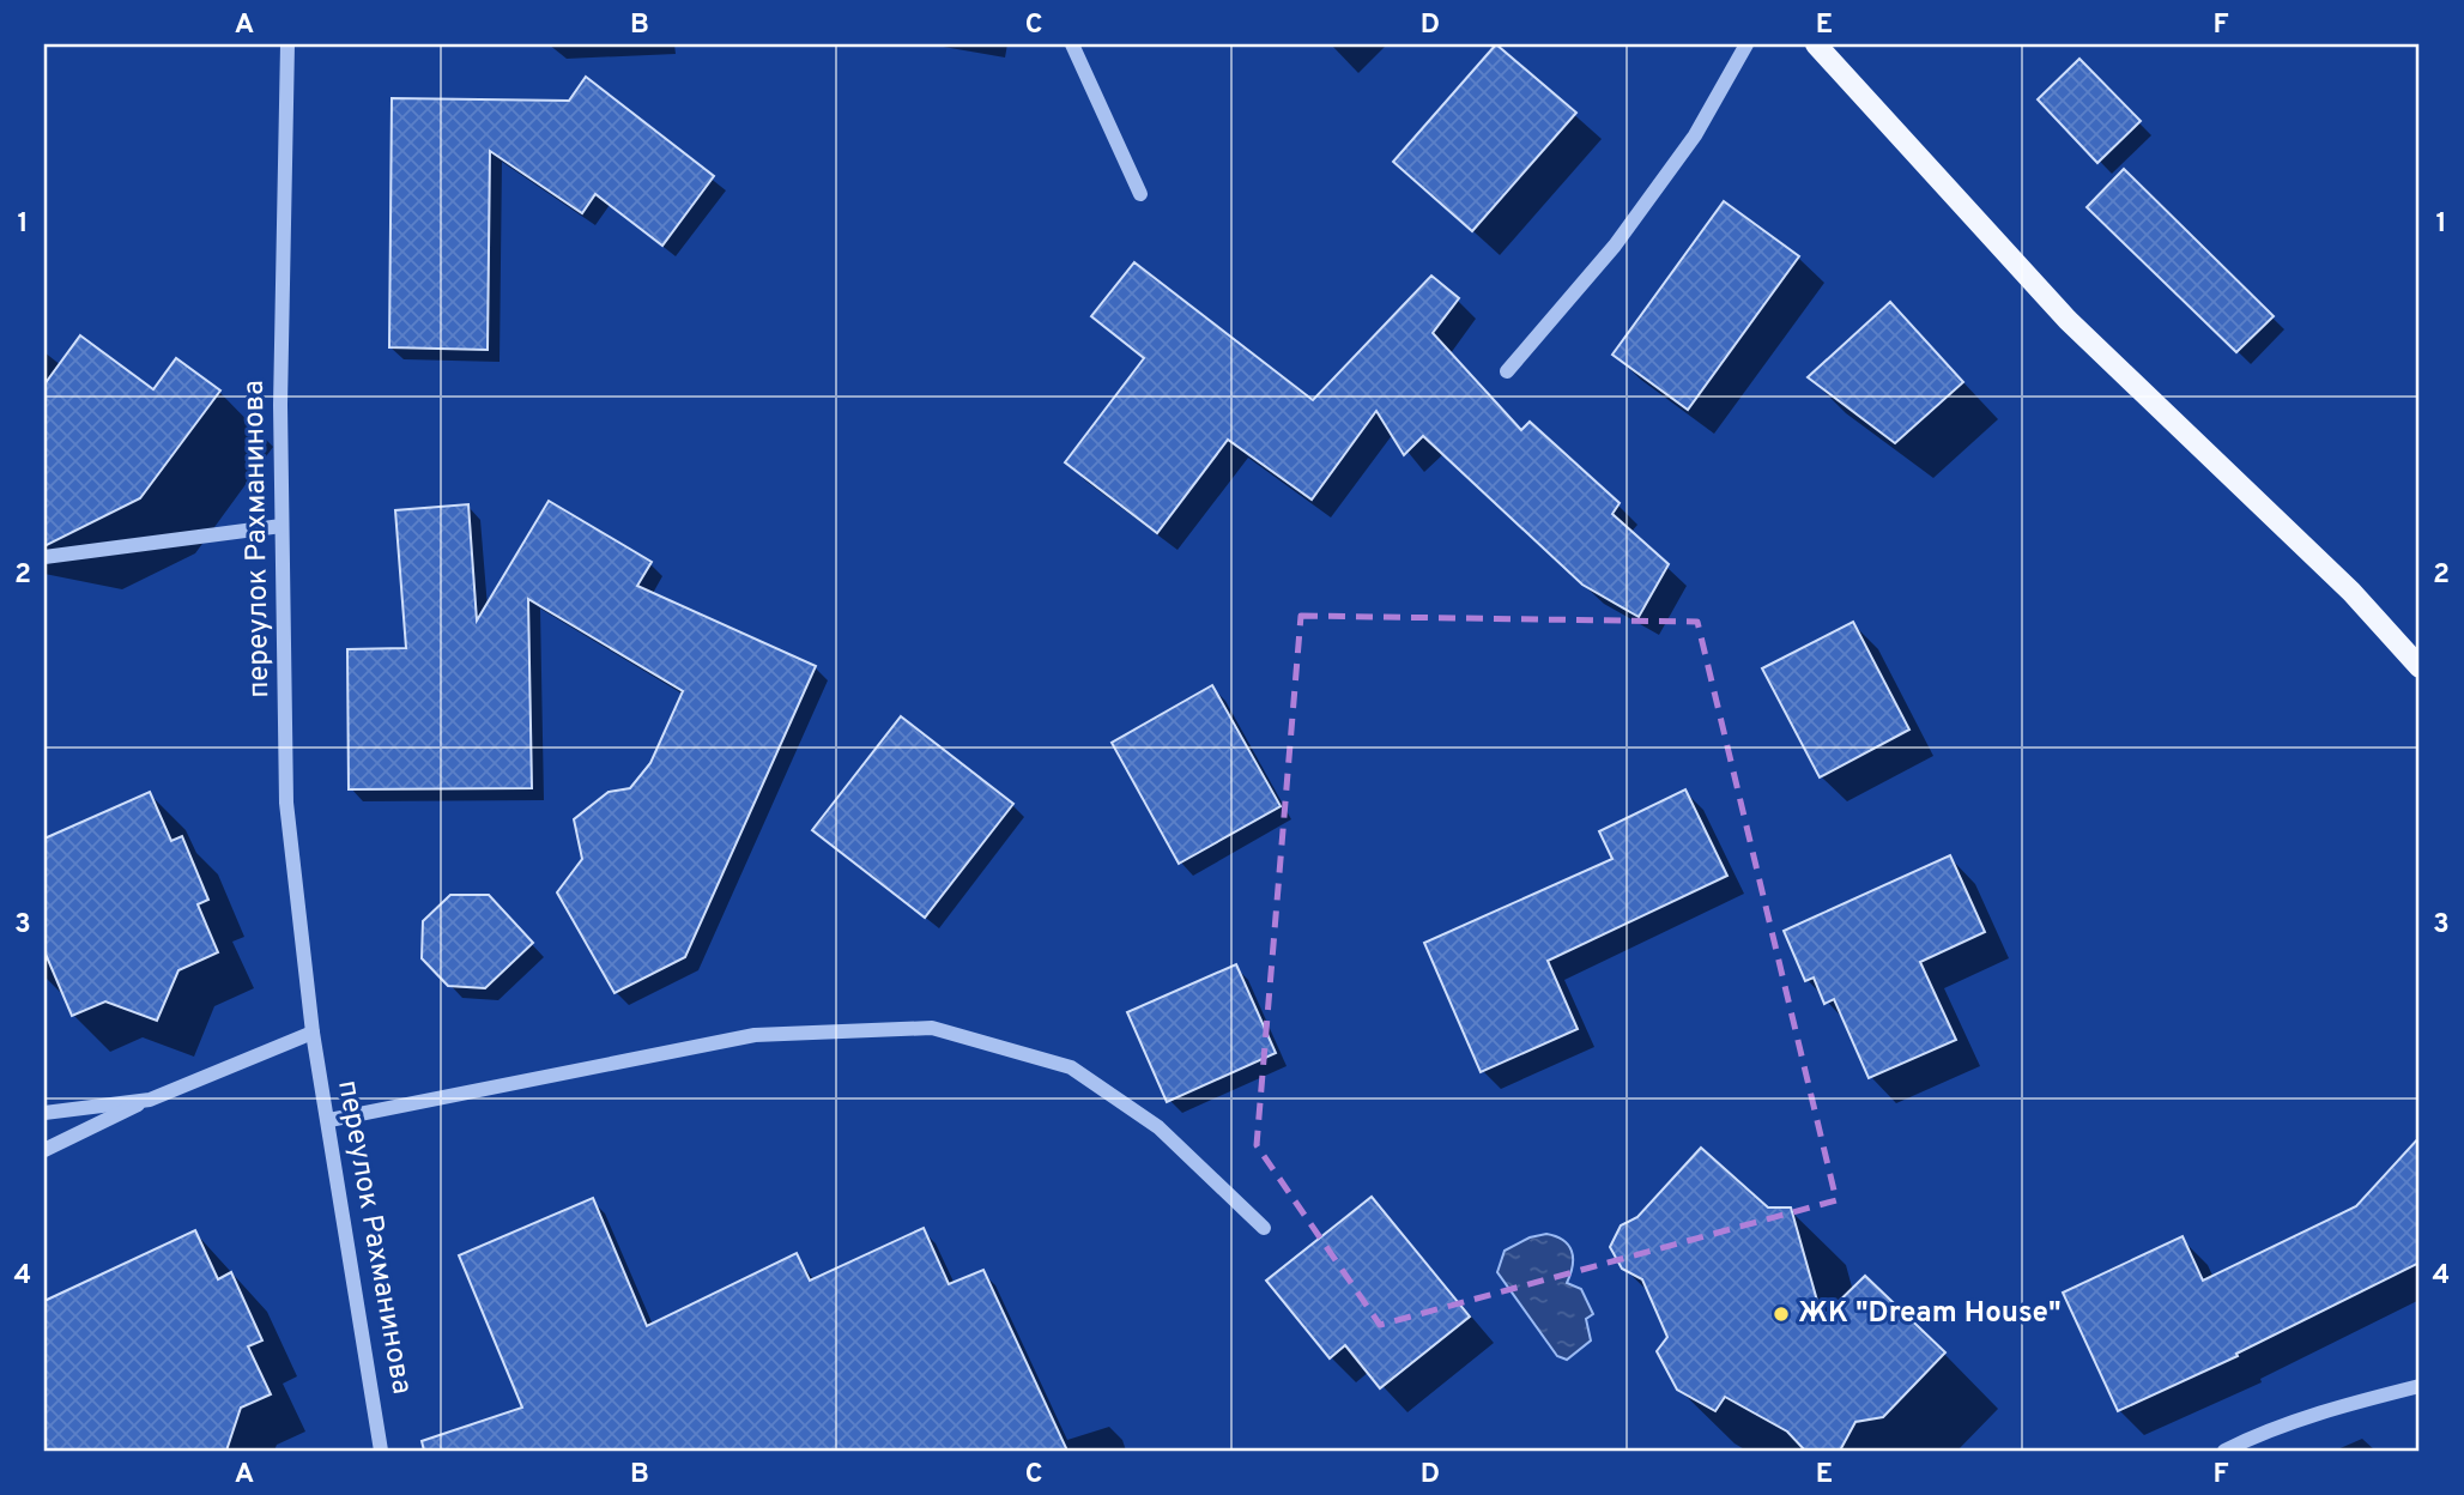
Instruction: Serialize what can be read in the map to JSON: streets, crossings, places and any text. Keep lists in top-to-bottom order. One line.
{"streets":{"street":["переулок Рахманинова"]},"places":["ЖК \"Dream House\""],"grid":{"columns":["A","B","C","D","E","F"],"rows":["1","2","3","4"]}}
